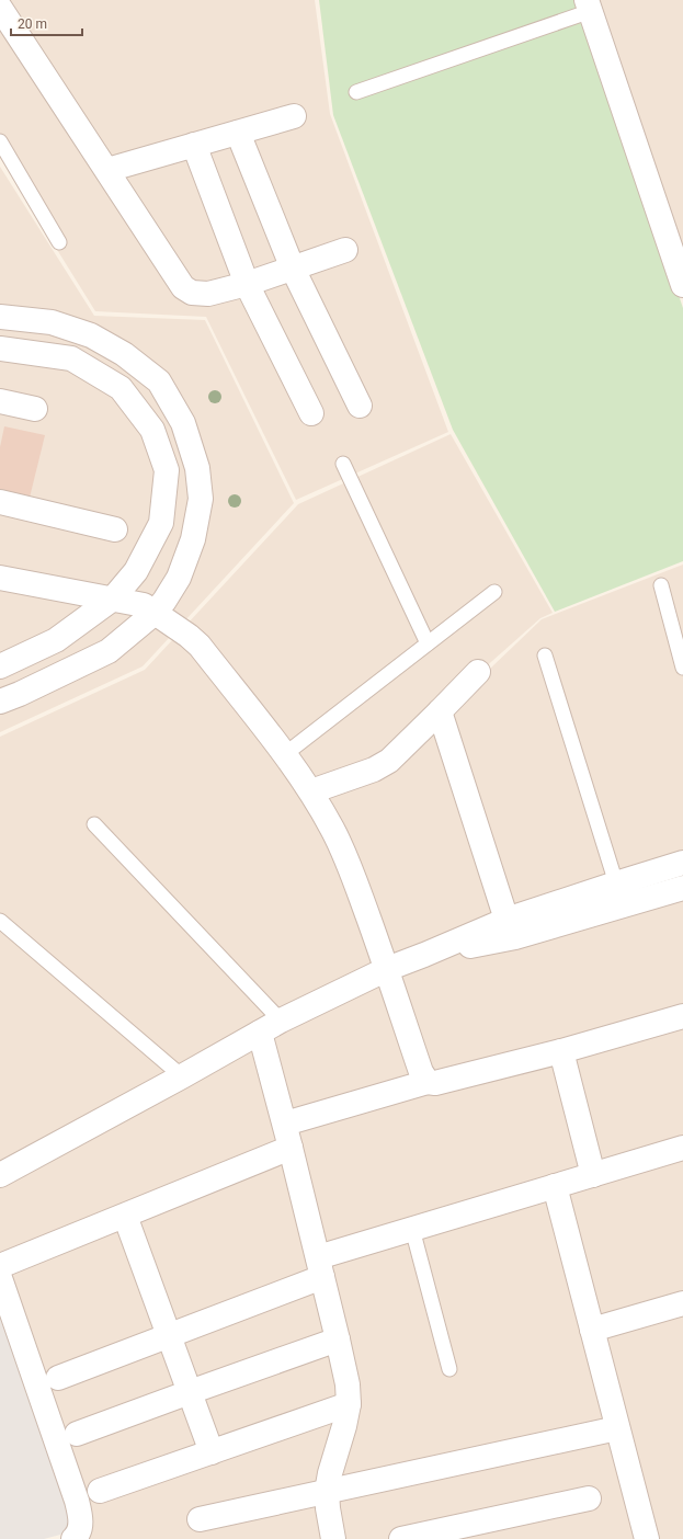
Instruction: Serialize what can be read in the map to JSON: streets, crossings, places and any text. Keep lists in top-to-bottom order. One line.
{"scale_bar":"20 m"}
